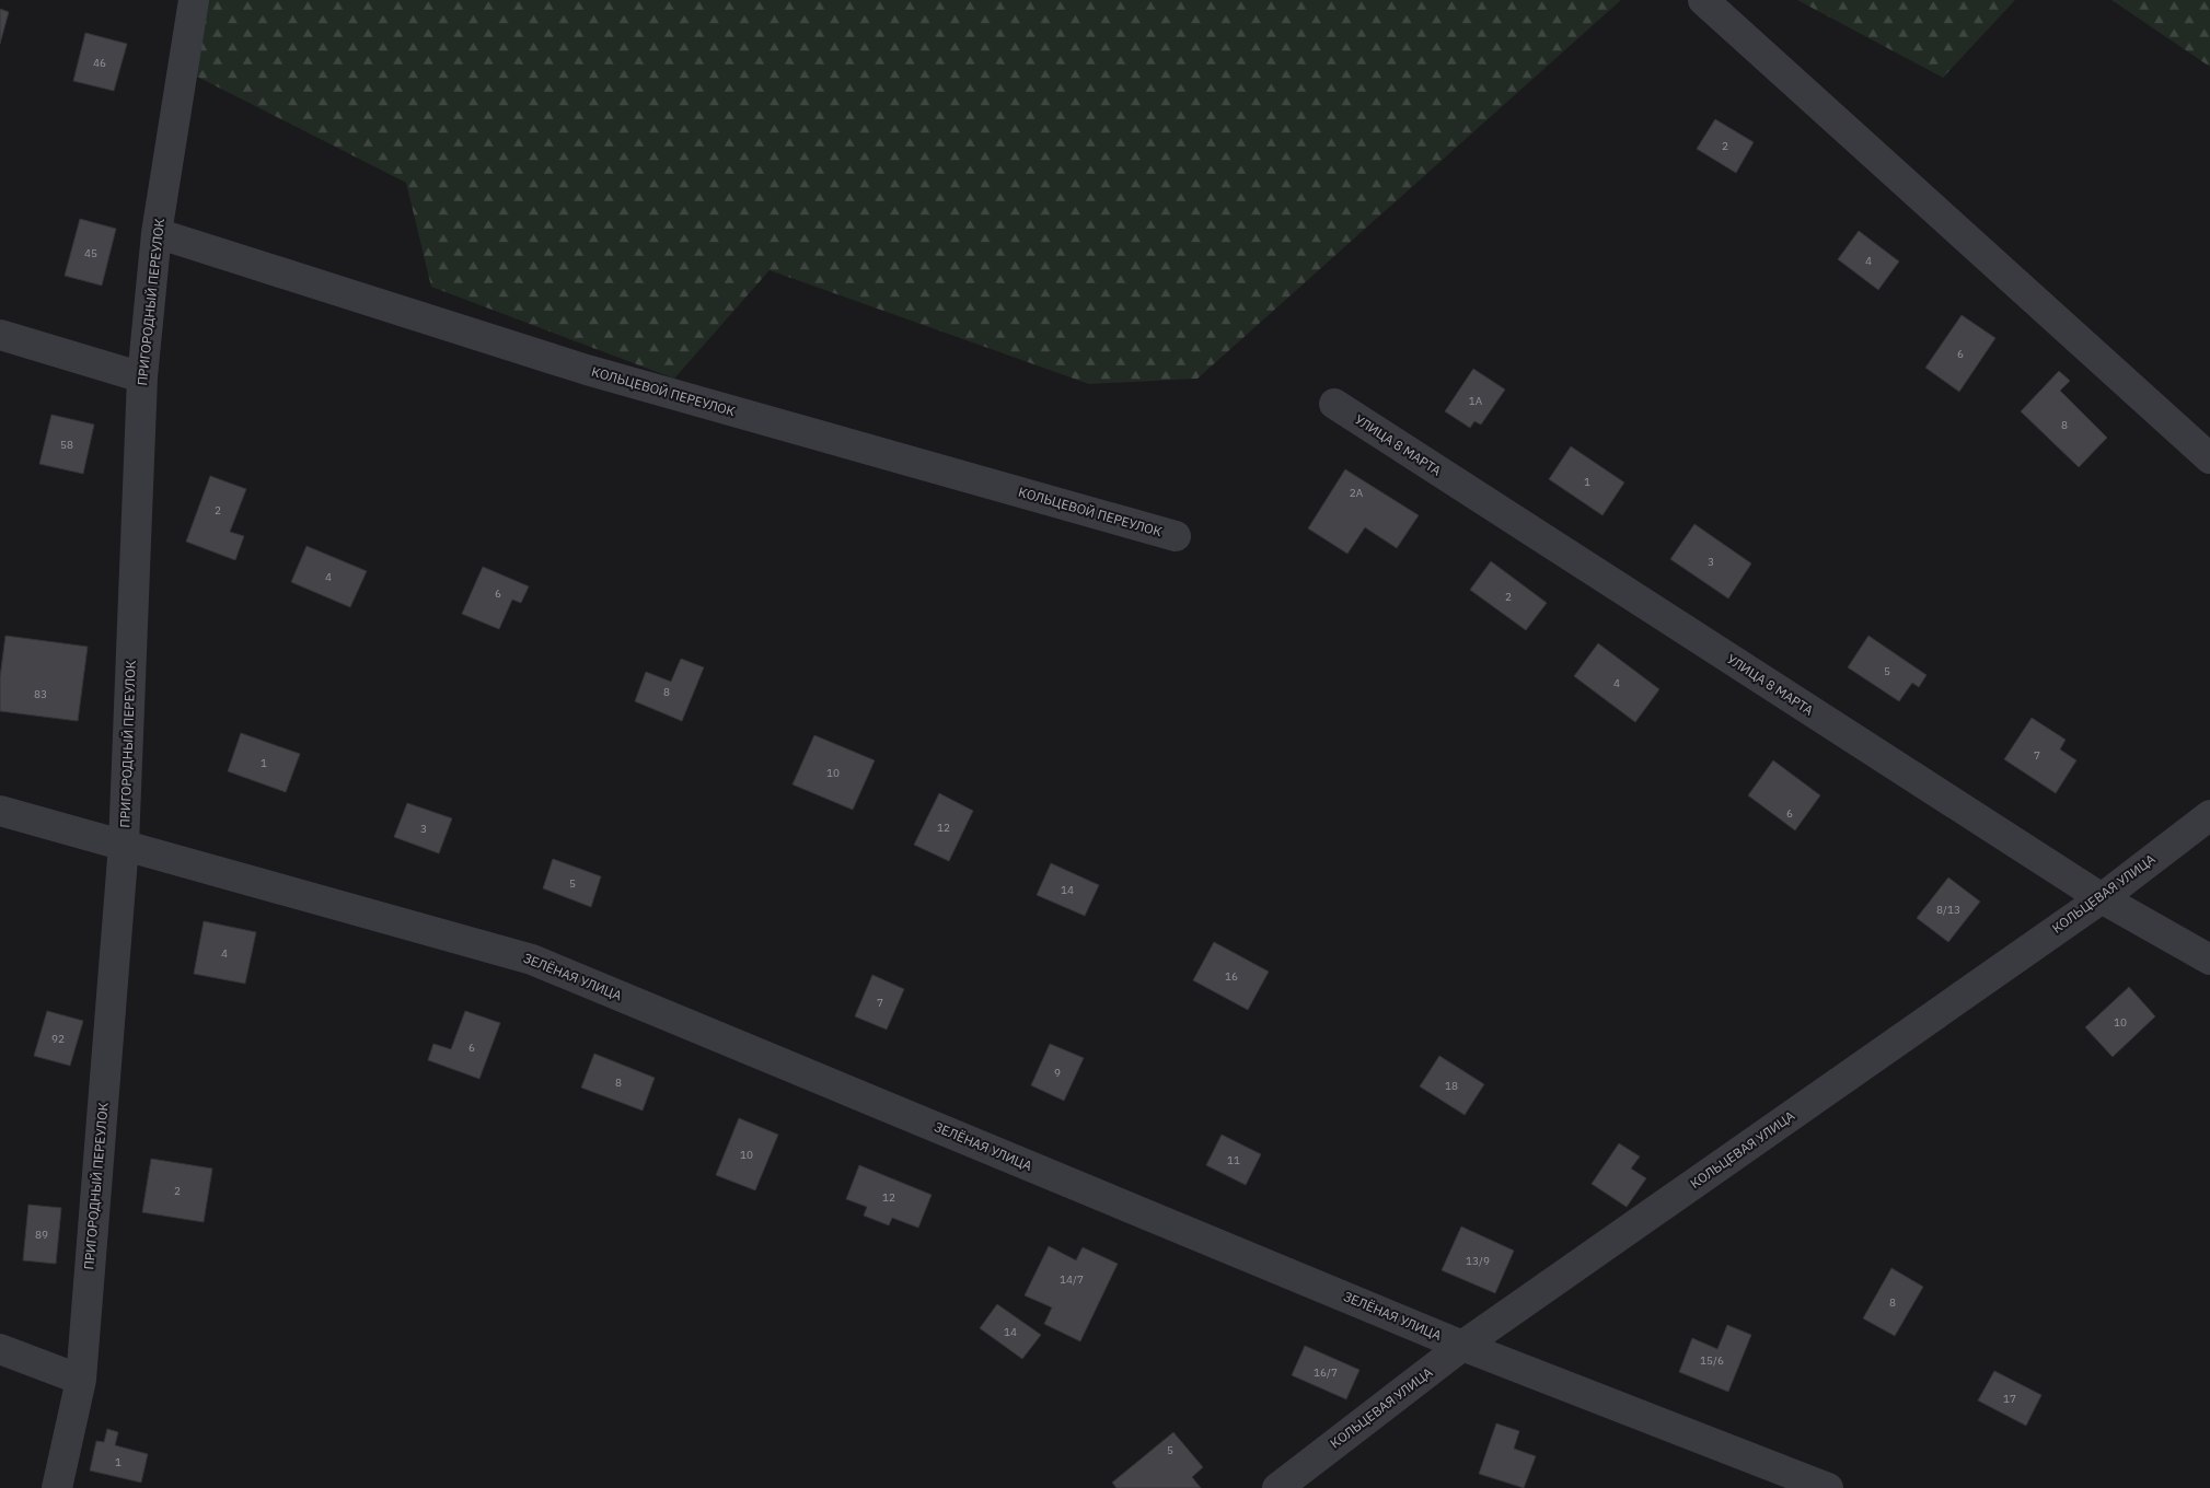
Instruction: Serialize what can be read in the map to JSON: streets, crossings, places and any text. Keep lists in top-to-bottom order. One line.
{"streets":{"street":["ПРИГОРОДНЫЙ ПЕРЕУЛОК","КОЛЬЦЕВОЙ ПЕРЕУЛОК","УЛИЦА 8 МАРТА","КОЛЬЦЕВАЯ УЛИЦА","ЗЕЛЁНАЯ УЛИЦА"]},"crossings":[["ПРИГОРОДНЫЙ ПЕРЕУЛОК","КОЛЬЦЕВОЙ ПЕРЕУЛОК"],["ПРИГОРОДНЫЙ ПЕРЕУЛОК","ЗЕЛЁНАЯ УЛИЦА"],["УЛИЦА 8 МАРТА","КОЛЬЦЕВАЯ УЛИЦА"],["КОЛЬЦЕВАЯ УЛИЦА","ЗЕЛЁНАЯ УЛИЦА"]],"house_numbers":["46","2","45","4","6","1А","8","58","1","2А","2","3","4","6","2","5","4","8","83","7","1","10","6","12","3","5","14","8/13","4","16","7","10","92","6","9","8","18","10","11","2","12","89","13/9","14/7","8","14","15/6","16/7","17","5","1"]}
